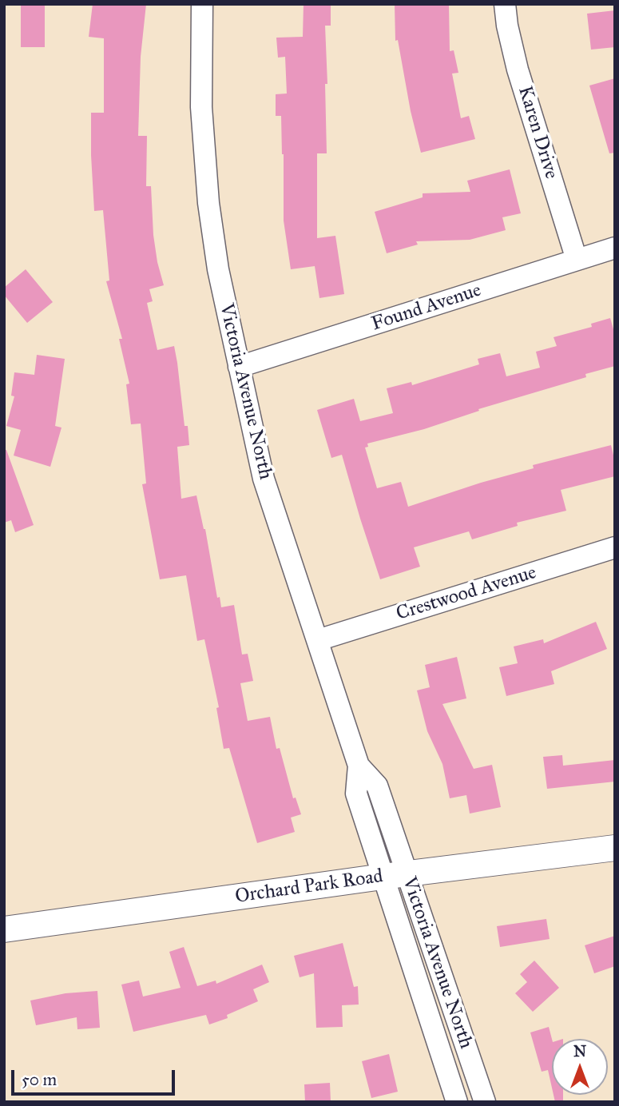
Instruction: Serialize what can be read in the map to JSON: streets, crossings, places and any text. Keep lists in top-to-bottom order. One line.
{"streets":{"street":["Karen Drive","Found Avenue","Victoria Avenue North","Crestwood Avenue","Orchard Park Road"]},"crossings":[["Karen Drive","Found Avenue"],["Found Avenue","Victoria Avenue North"],["Victoria Avenue North","Crestwood Avenue"],["Victoria Avenue North","Orchard Park Road"]],"scale_bar":"50 m","north":"top"}
